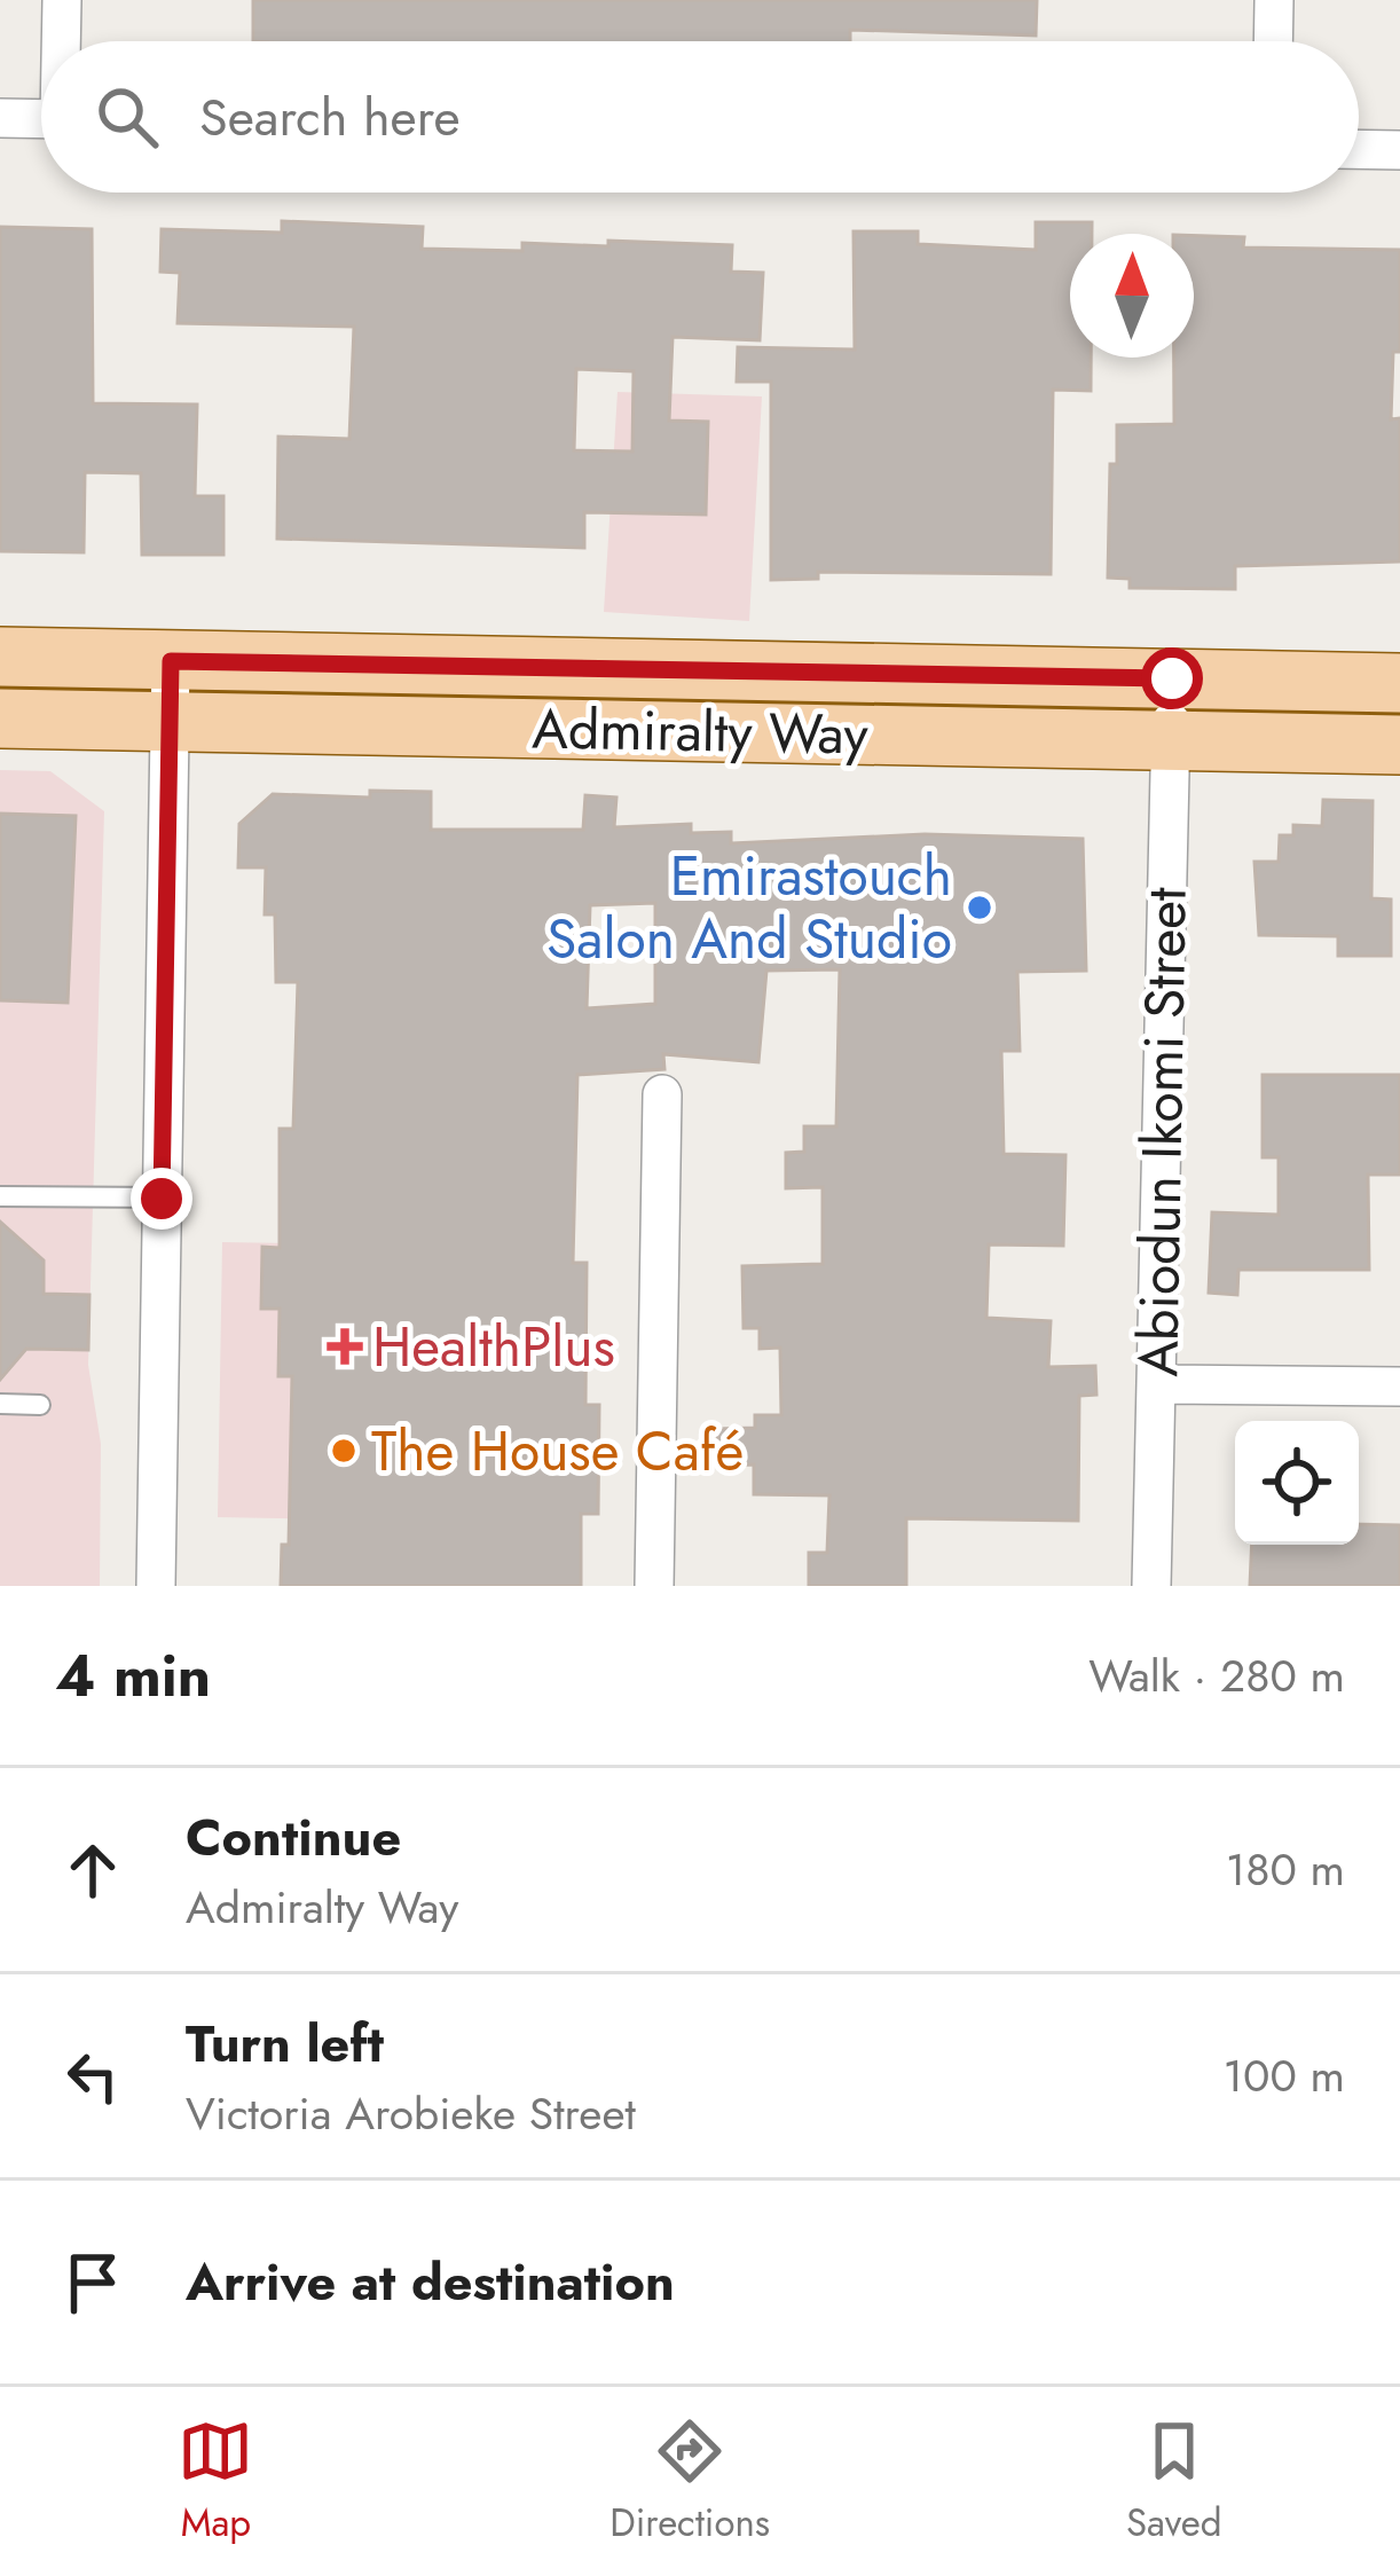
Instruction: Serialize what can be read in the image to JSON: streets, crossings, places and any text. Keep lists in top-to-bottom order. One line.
{"streets":{"main road":["Admiralty Way"],"street":["Abiodun Ikomi Street"]},"crossings":[["Admiralty Way","Abiodun Ikomi Street"]],"places":{"other":["Emirastouch Salon And Studio","The House Café"],"health":["HealthPlus"]},"north":"top","page":{"search":"Search here","heading":["4 min","Walk · 280 m"],"list":[["Continue","Admiralty Way","180 m"],["Turn left","Victoria Arobieke Street","100 m"],"Arrive at destination"],"nav":["Map","Directions","Saved"]}}
